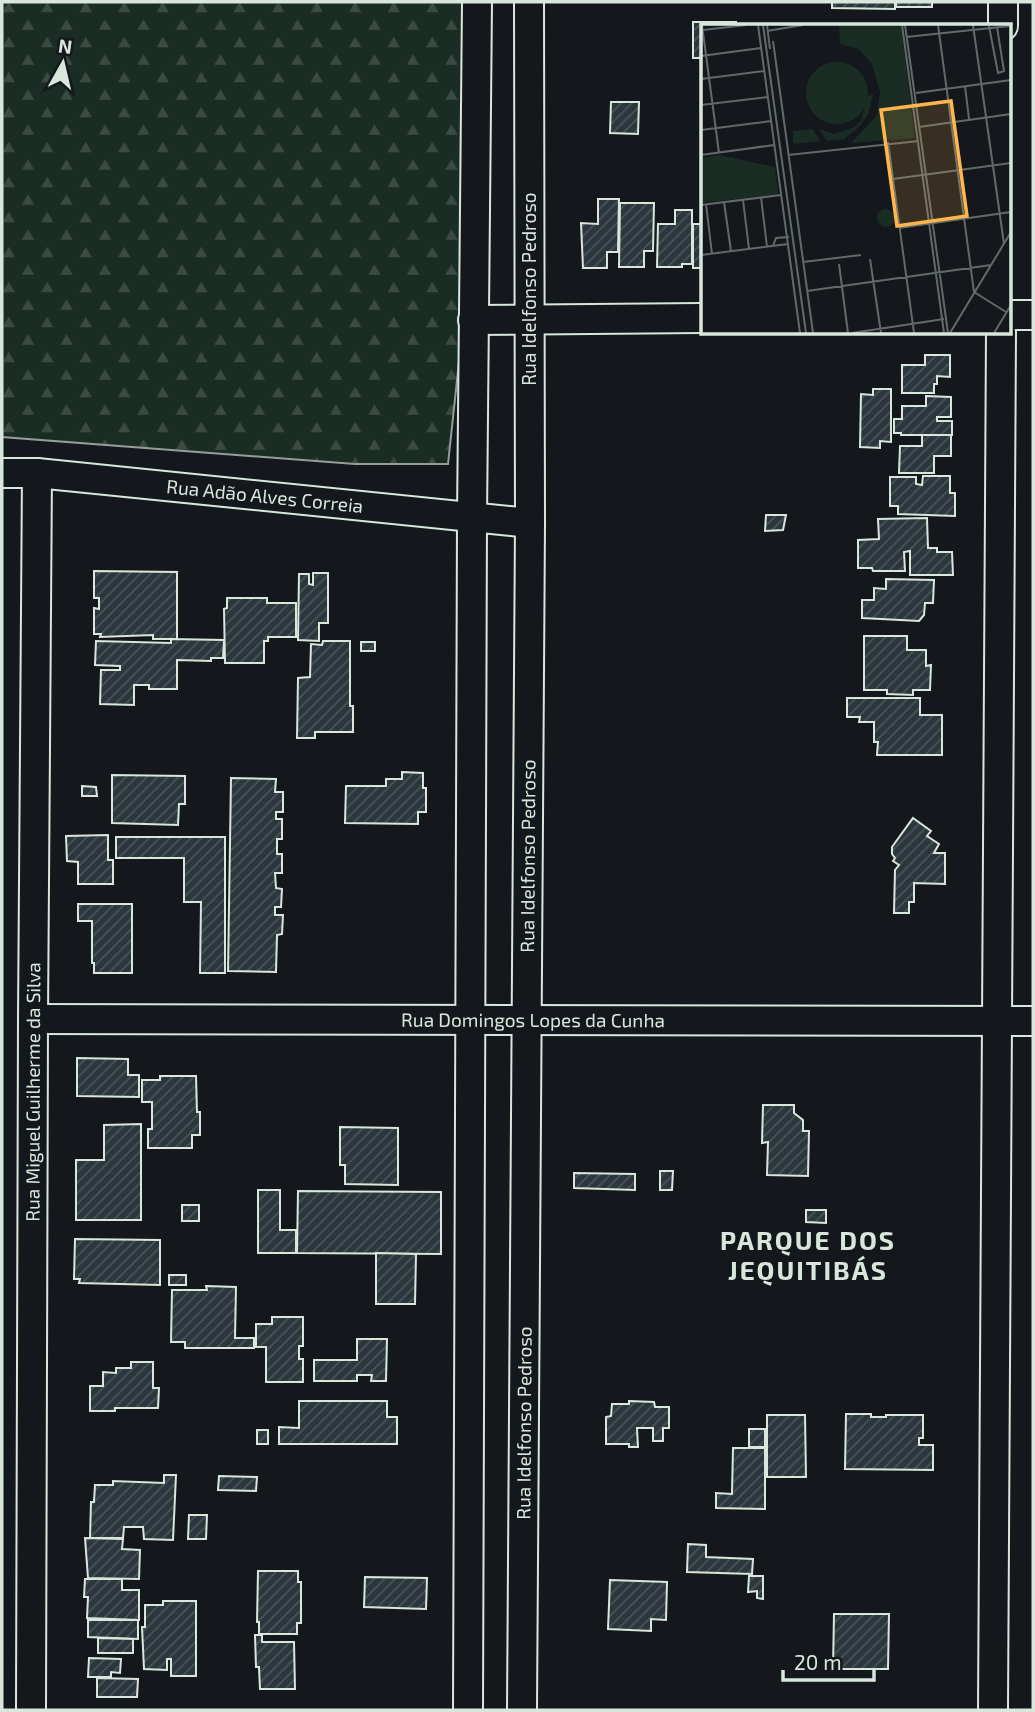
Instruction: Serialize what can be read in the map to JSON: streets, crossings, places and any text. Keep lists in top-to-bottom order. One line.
{"streets":{"street":["Rua Idelfonso Pedroso","Rua Adão Alves Correia","Rua Domingos Lopes da Cunha","Rua Miguel Guilherme da Silva"]},"crossings":[["Rua Idelfonso Pedroso","Rua Adão Alves Correia"],["Rua Idelfonso Pedroso","Rua Domingos Lopes da Cunha"],["Rua Adão Alves Correia","Rua Miguel Guilherme da Silva"],["Rua Domingos Lopes da Cunha","Rua Miguel Guilherme da Silva"]],"districts":["PARQUE DOS JEQUITIBÁS"],"scale_bar":"20 m","north":"top"}
